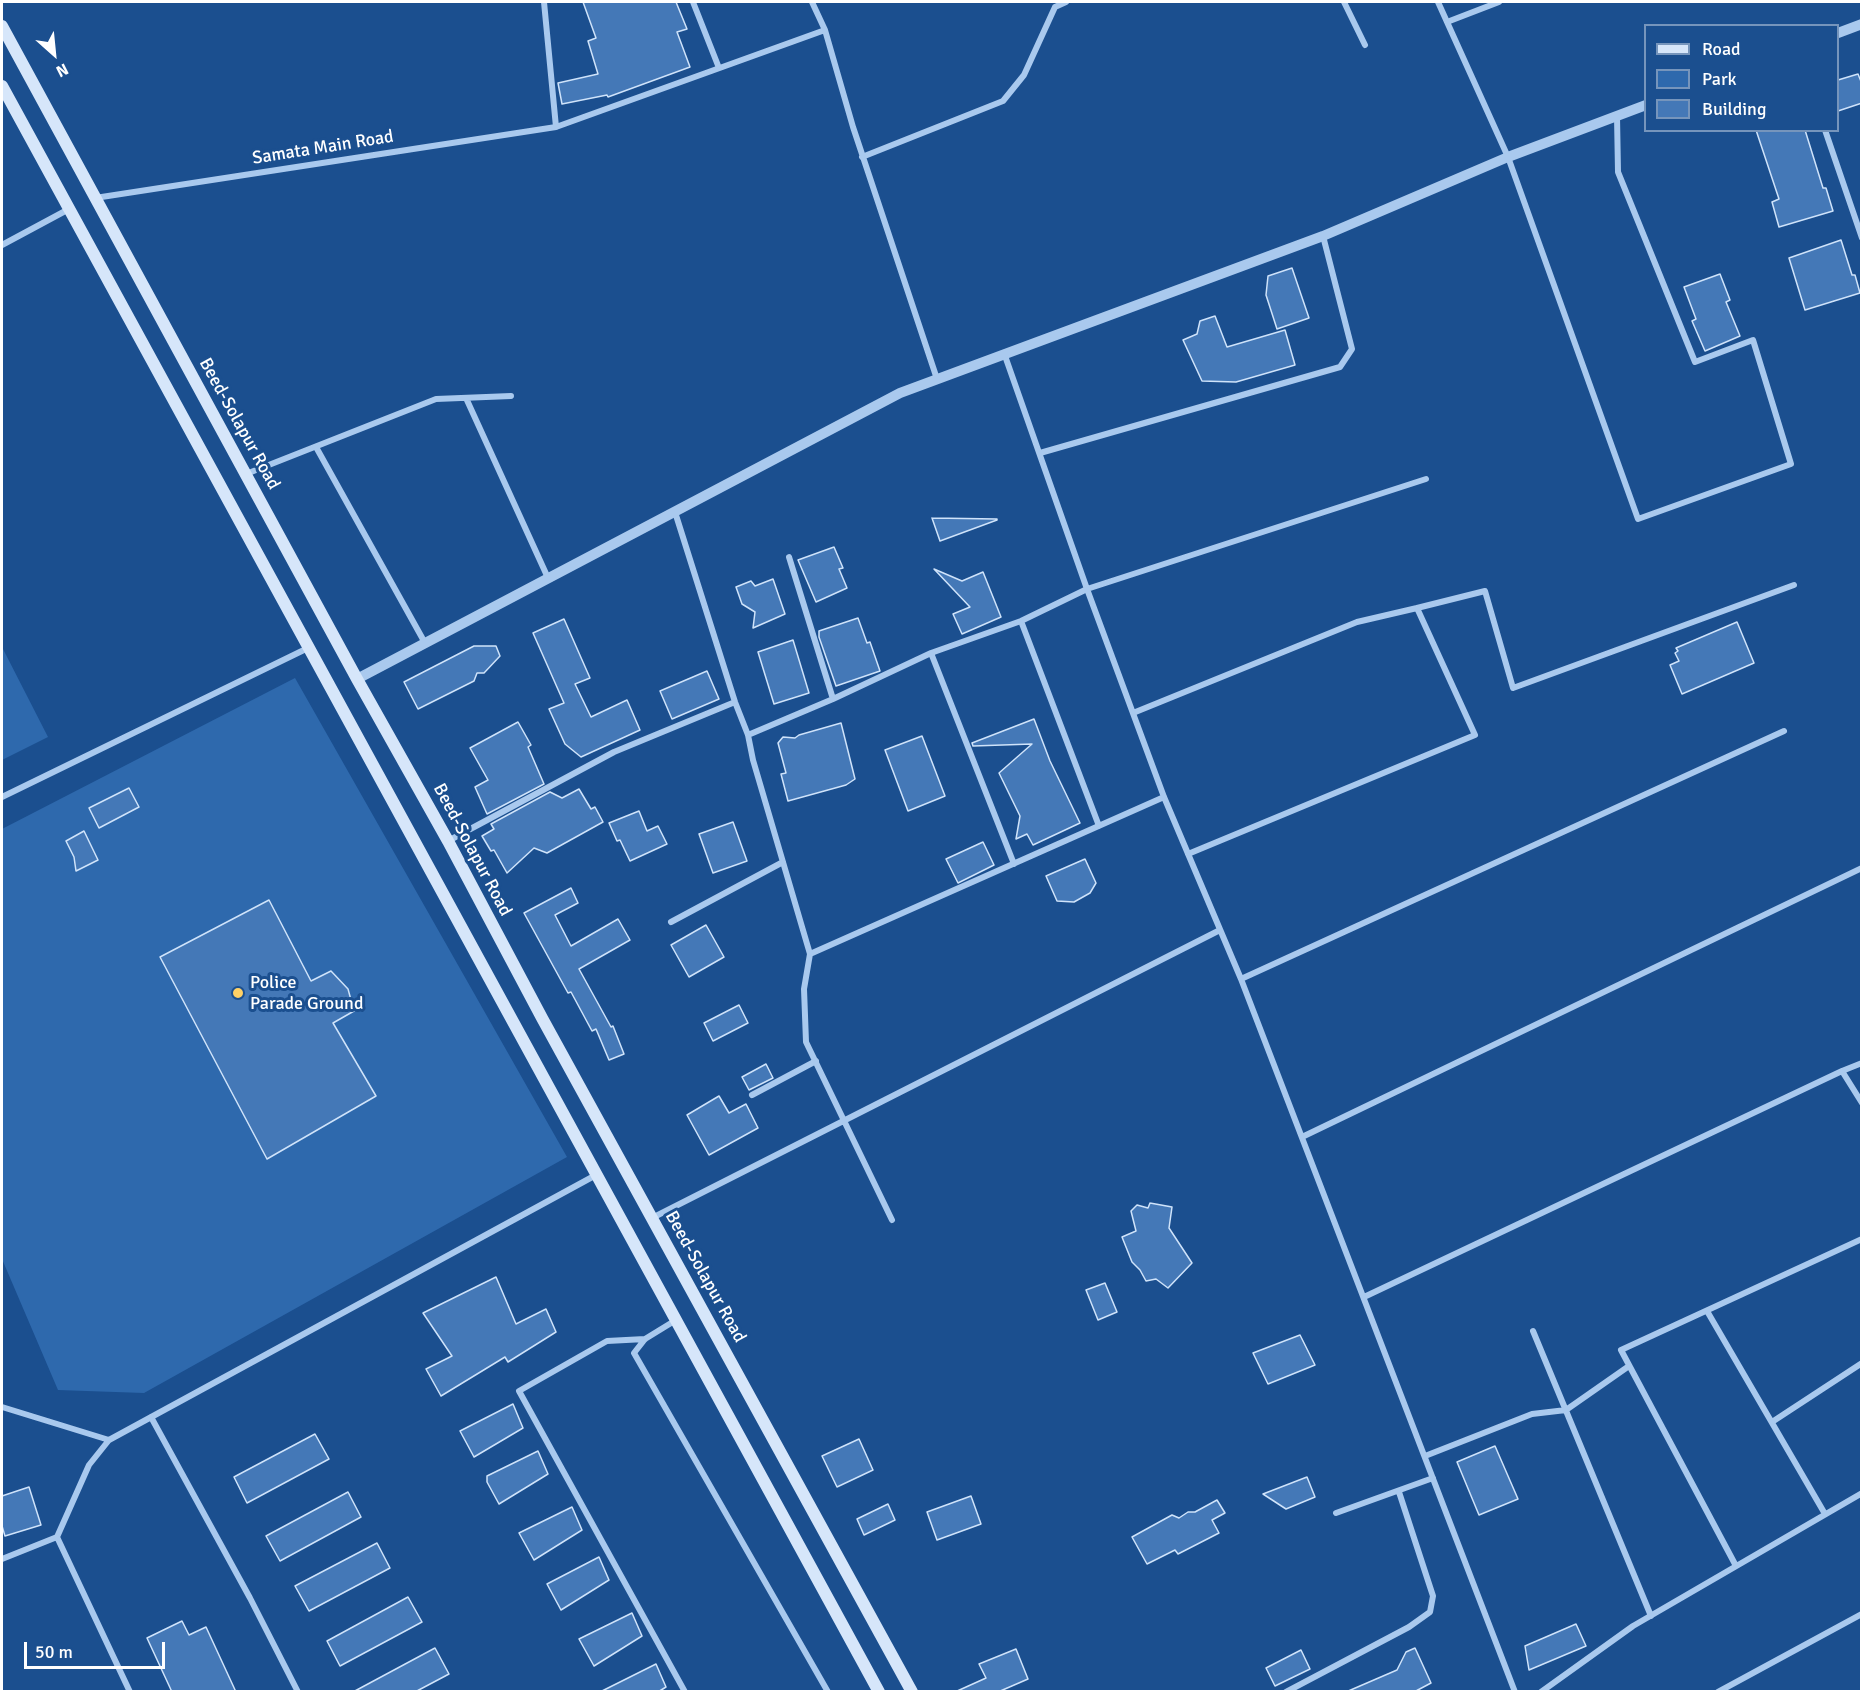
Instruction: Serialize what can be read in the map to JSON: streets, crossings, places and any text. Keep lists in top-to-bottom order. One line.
{"streets":{"main road":["Beed-Solapur Road"],"street":["Samata Main Road"]},"crossings":[["Samata Main Road","Beed-Solapur Road"]],"places":["Police Parade Ground"],"legend":["Road","Park","Building"],"scale_bar":"50 m","north":"bottom right"}
